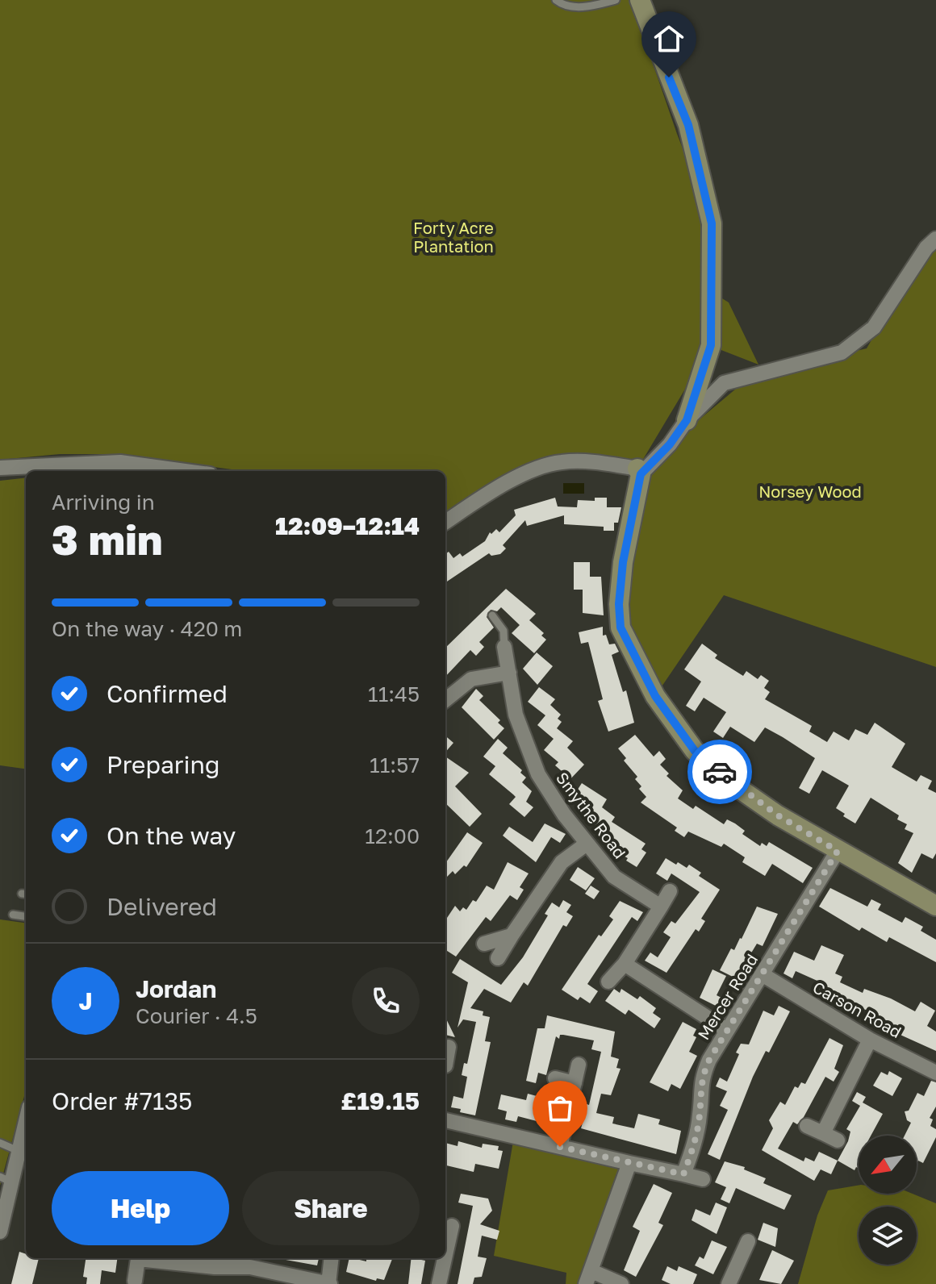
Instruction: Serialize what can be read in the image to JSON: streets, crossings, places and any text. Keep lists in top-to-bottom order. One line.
{"streets":{"street":["Smythe Road","Mercer Road","Carson Road"]},"crossings":[["Mercer Road","Carson Road"]],"parks":["Forty Acre Plantation","Norsey Wood"],"north":"bottom left","page":{"heading":["3 min","Arriving in","12:09–12:14"],"panel":["Jordan","Courier · 4.5","Order #7135","£19.15"],"bar":"On the way · 420 m","list":[["Confirmed","11:45"],["Preparing","11:57"],["On the way","12:00"],"Delivered"],"round":"J","buttons":["Help","Share"]}}
